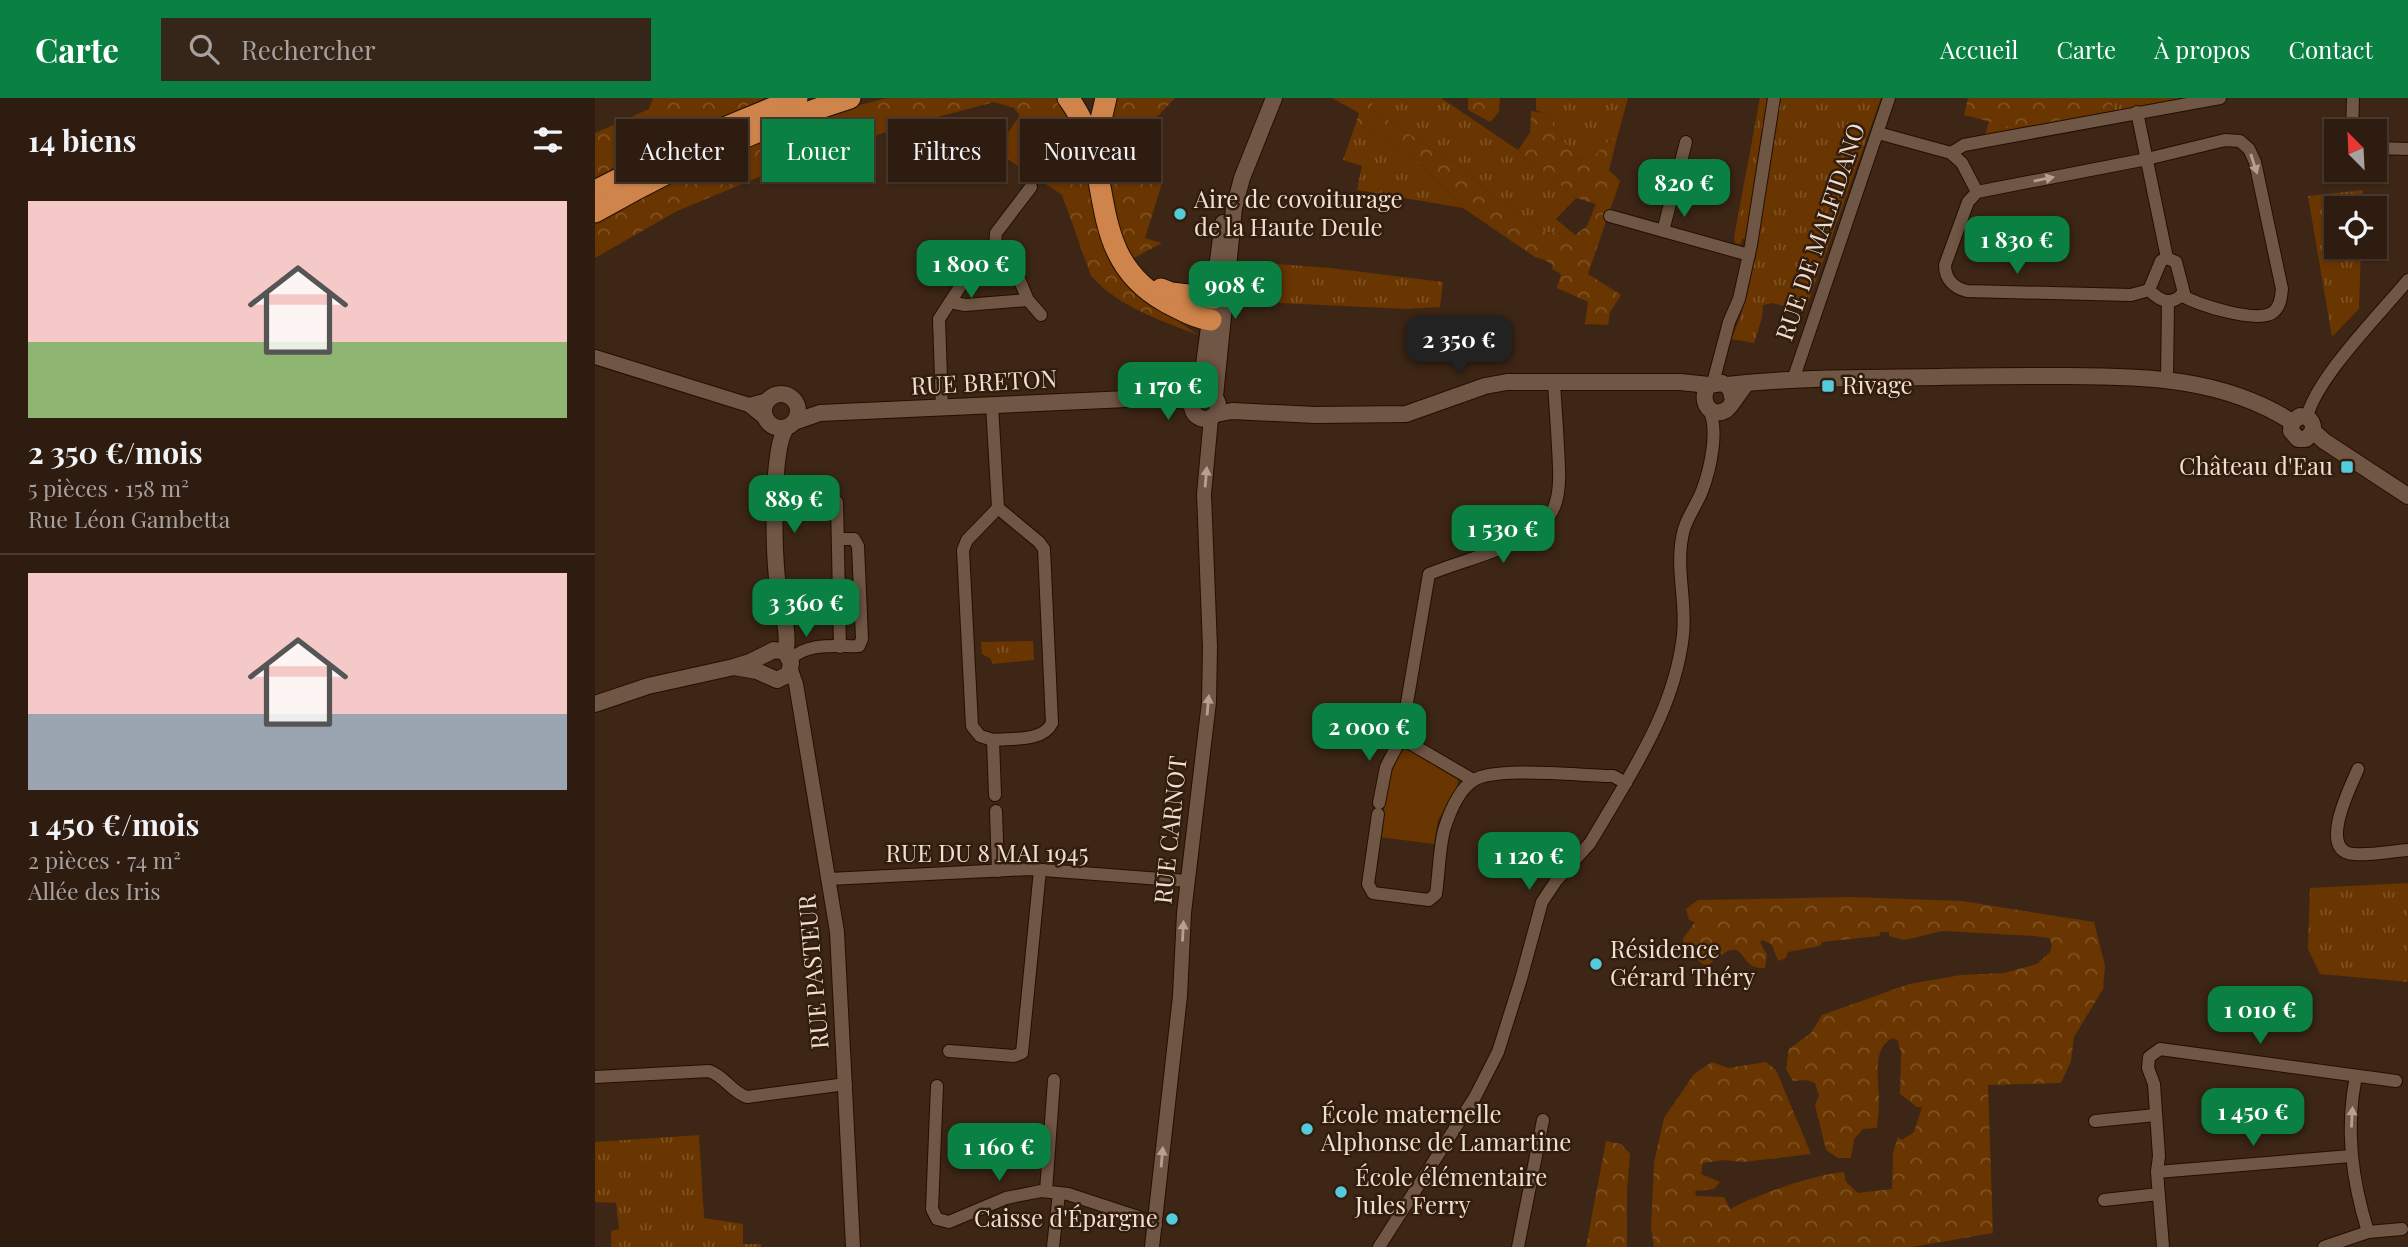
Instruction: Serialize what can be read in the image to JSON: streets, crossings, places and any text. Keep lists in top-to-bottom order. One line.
{"streets":{"main road":["RUE BRETON"],"street":["RUE DE MALFIDANO","RUE CARNOT","RUE DU 8 MAI 1945","RUE PASTEUR"]},"crossings":[["RUE DE MALFIDANO","RUE BRETON"],["RUE BRETON","RUE CARNOT"],["RUE CARNOT","RUE DU 8 MAI 1945"],["RUE DU 8 MAI 1945","RUE PASTEUR"]],"one_way":["RUE CARNOT"],"places":{"other":["Aire de covoiturage de la Haute Deule","Résidence Gérard Théry","École maternelle Alphonse de Lamartine","École élémentaire Jules Ferry","Caisse d'Épargne"],"transit":["Rivage","Château d'Eau"]},"north":"top left","page":{"header":"Carte","search":"Rechercher","nav":["Accueil","Carte","À propos","Contact"],"heading":"14 biens","chip":["Acheter","Louer","Filtres","Nouveau"],"price":["820 €","1 830 €","1 800 €","908 €","2 350 €","1 170 €","889 €","1 530 €","3 360 €","2 000 €","1 120 €","1 010 €","1 450 €","1 160 €"],"list":[{"name":"2 350 €/mois","note":"5 pièces · 158 m² · Rue Léon Gambetta"},{"name":"1 450 €/mois","note":"2 pièces · 74 m² · Allée des Iris"}]}}
